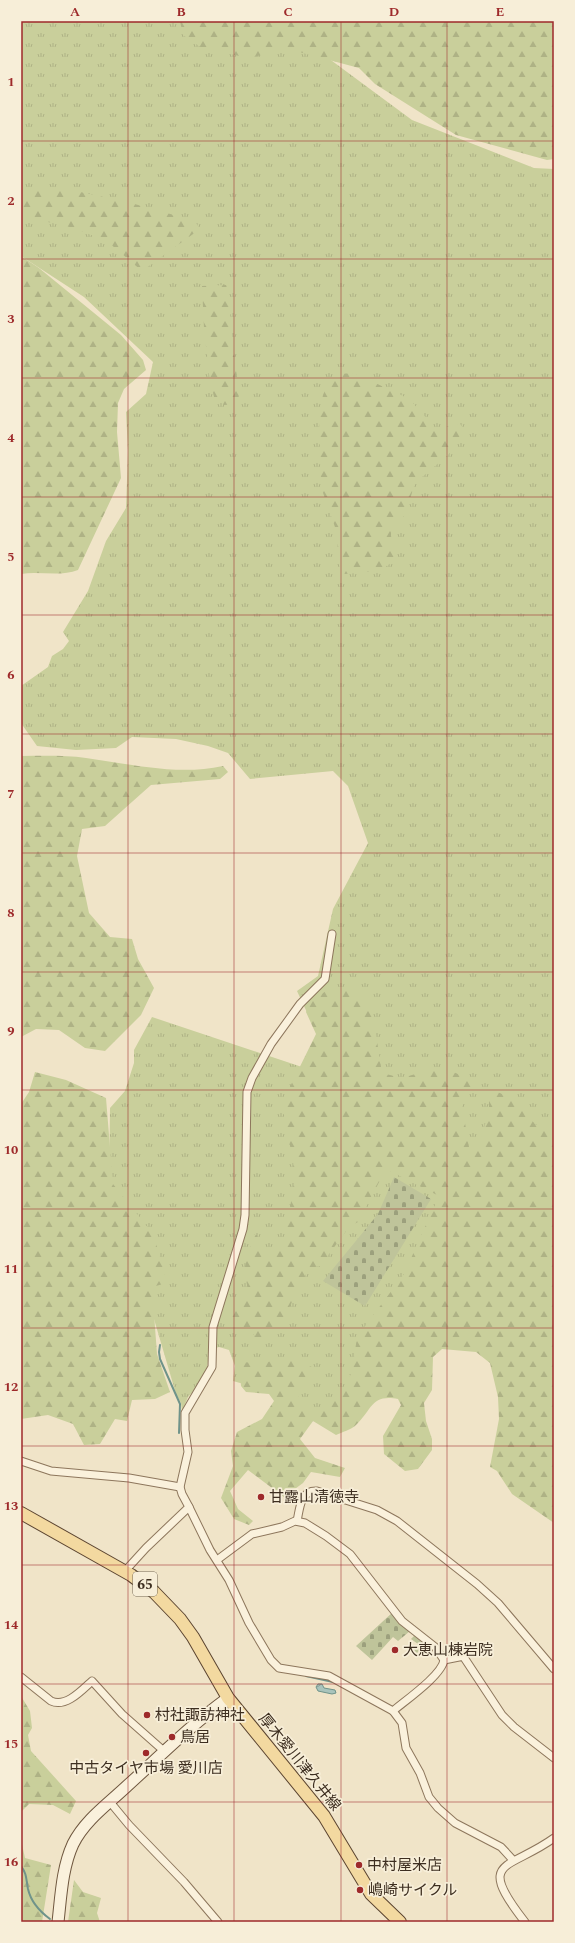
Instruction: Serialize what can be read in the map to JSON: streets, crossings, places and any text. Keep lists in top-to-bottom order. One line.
{"streets":{"main road":["65","厚木愛川津久井線"]},"places":["甘露山清徳寺","大恵山棟岩院","村社諏訪神社","鳥居","中古タイヤ市場 愛川店","中村屋米店","嶋崎サイクル"],"grid":{"columns":["A","B","C","D","E"],"rows":["1","2","3","4","5","6","7","8","9","10","11","12","13","14","15","16"]}}
